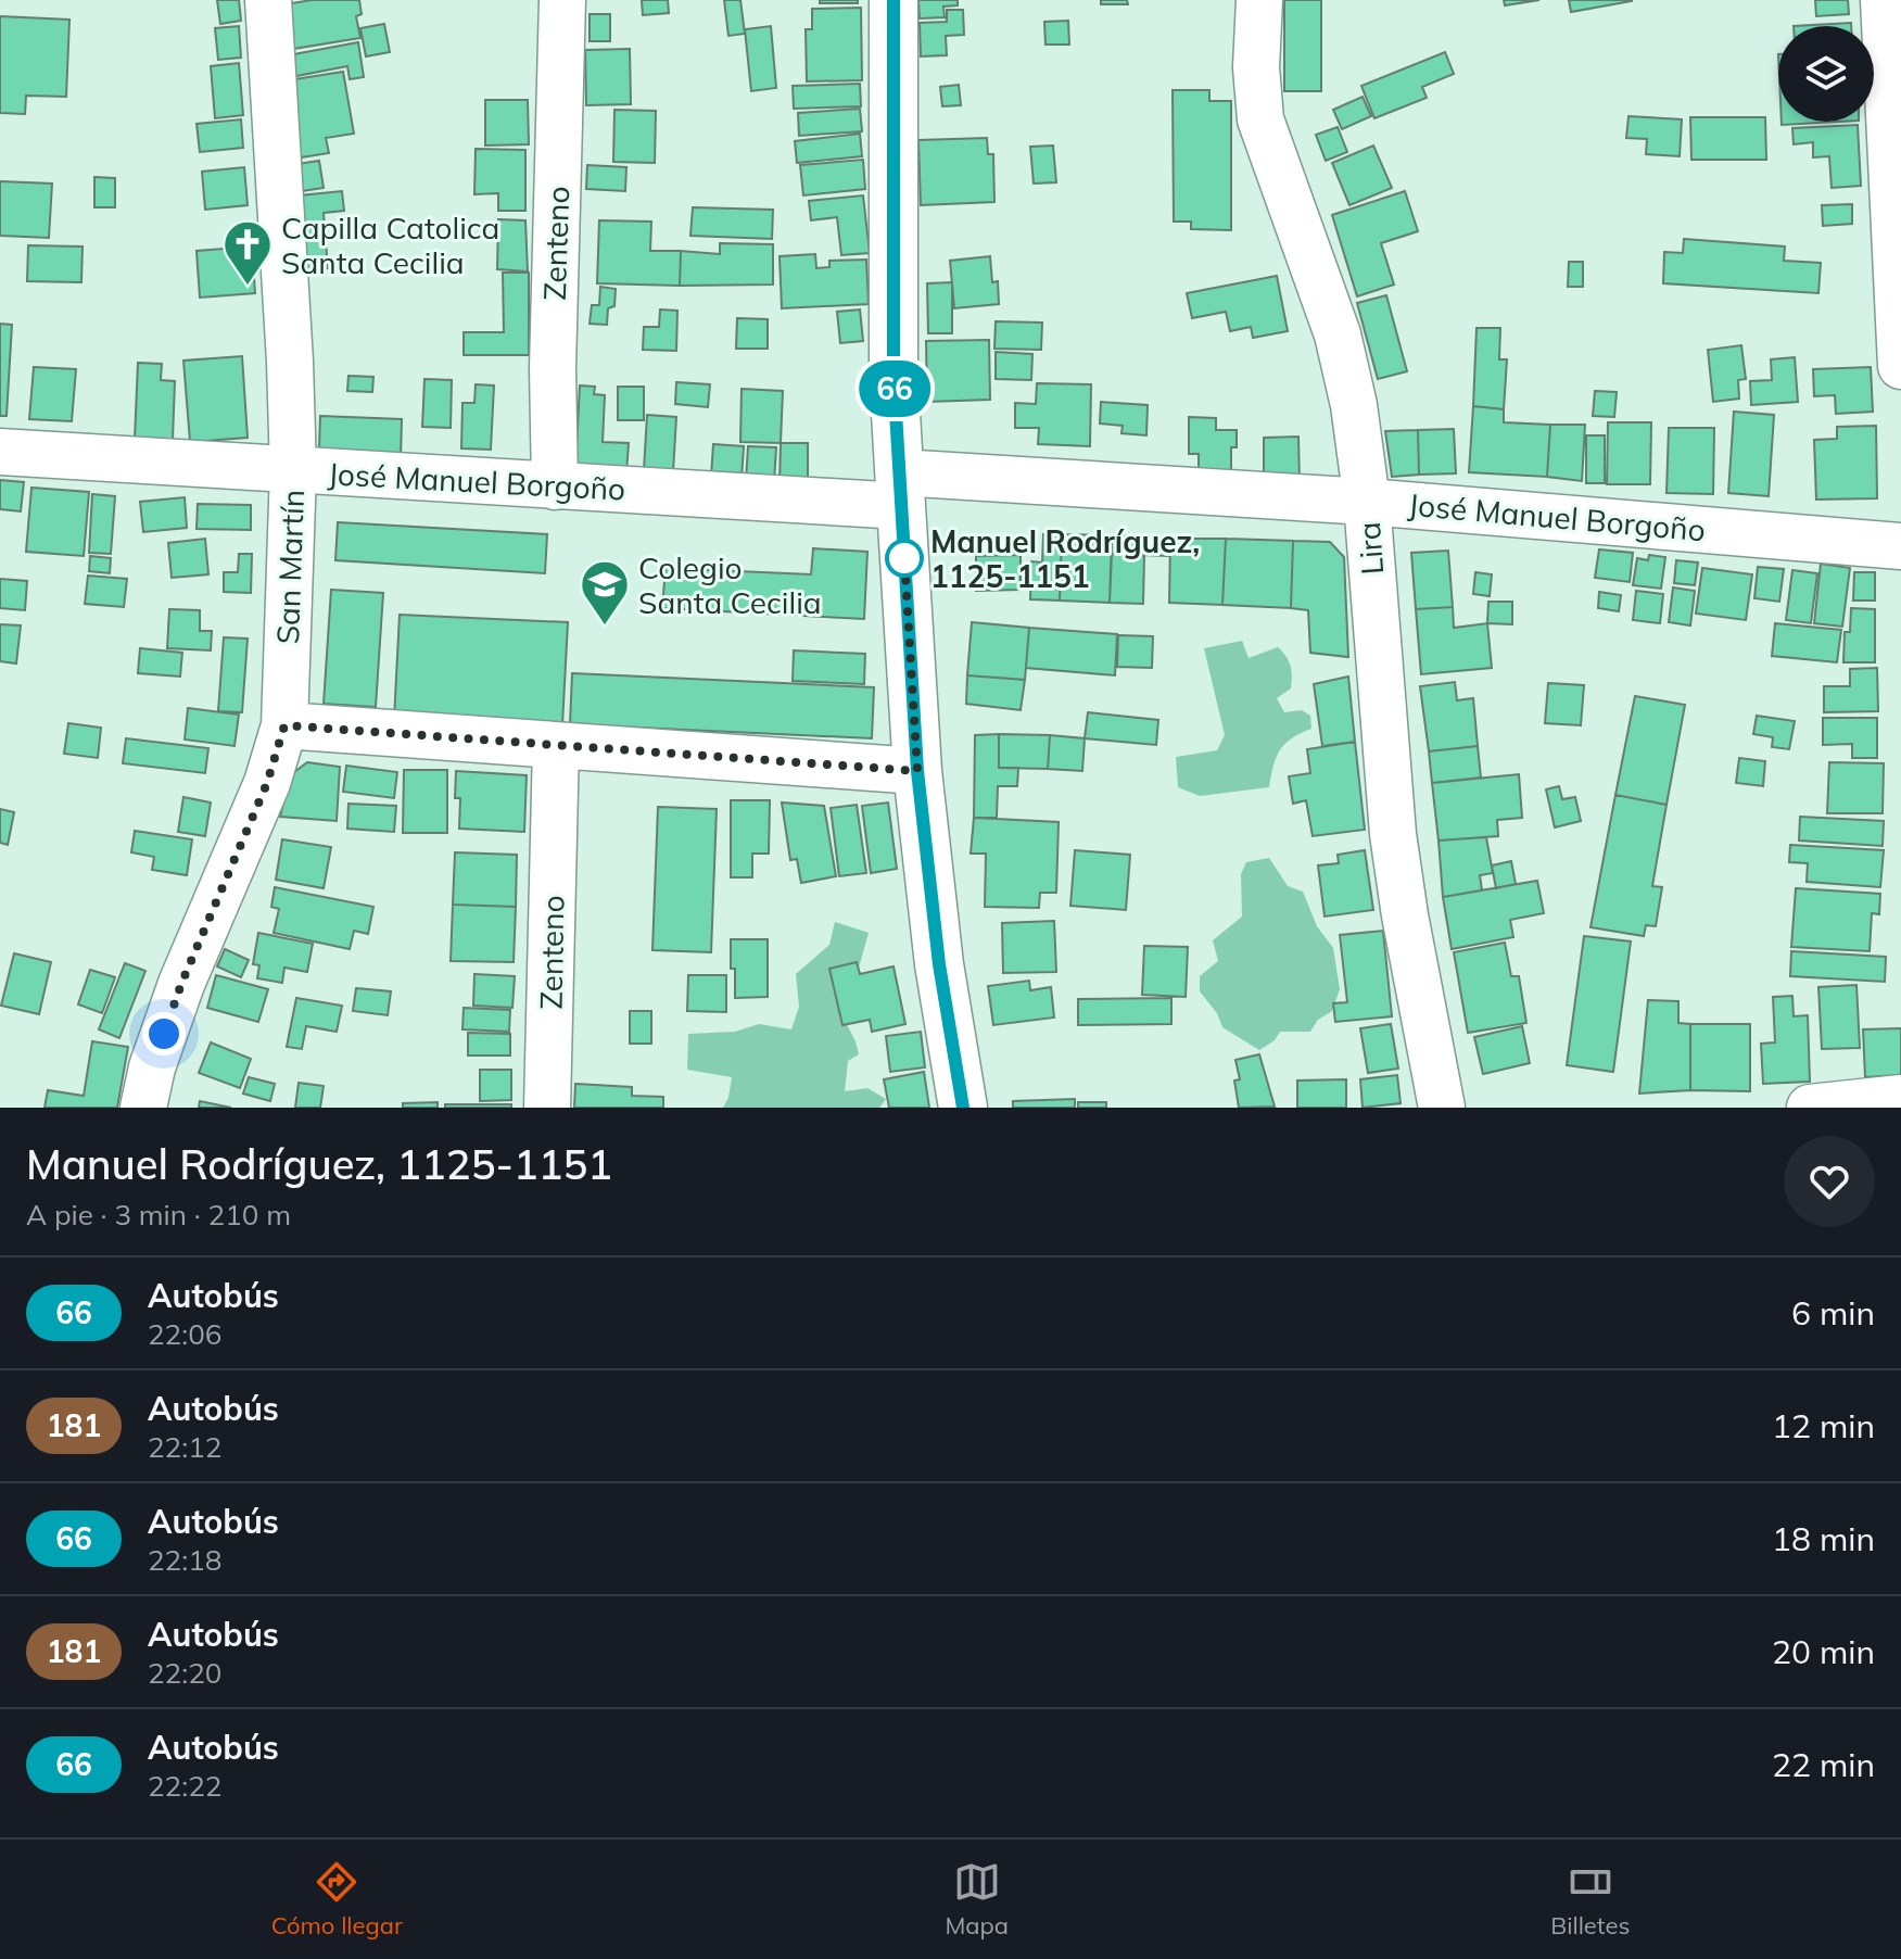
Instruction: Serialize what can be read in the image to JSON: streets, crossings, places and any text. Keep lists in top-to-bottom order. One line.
{"streets":{"street":["Zenteno","José Manuel Borgoño","Lira","San Martín"]},"crossings":[["Zenteno","José Manuel Borgoño"],["José Manuel Borgoño","Lira"],["José Manuel Borgoño","San Martín"]],"places":{"church":["Capilla Catolica Santa Cecilia"],"other":["Manuel Rodríguez, 1125-1151"],"school or university":["Colegio Santa Cecilia"]},"lines":["bus line 66"],"page":{"on_map":"66","heading":["Manuel Rodríguez, 1125-1151","A pie · 3 min · 210 m"],"list":[{"mark":"66","name":"Autobús","note":"22:06","value":"6 min"},{"mark":"181","name":"Autobús","note":"22:12","value":"12 min"},{"mark":"66","name":"Autobús","note":"22:18","value":"18 min"},{"mark":"181","name":"Autobús","note":"22:20","value":"20 min"},{"mark":"66","name":"Autobús","note":"22:22","value":"22 min"}],"tabs":["Cómo llegar","Mapa","Billetes"]}}
